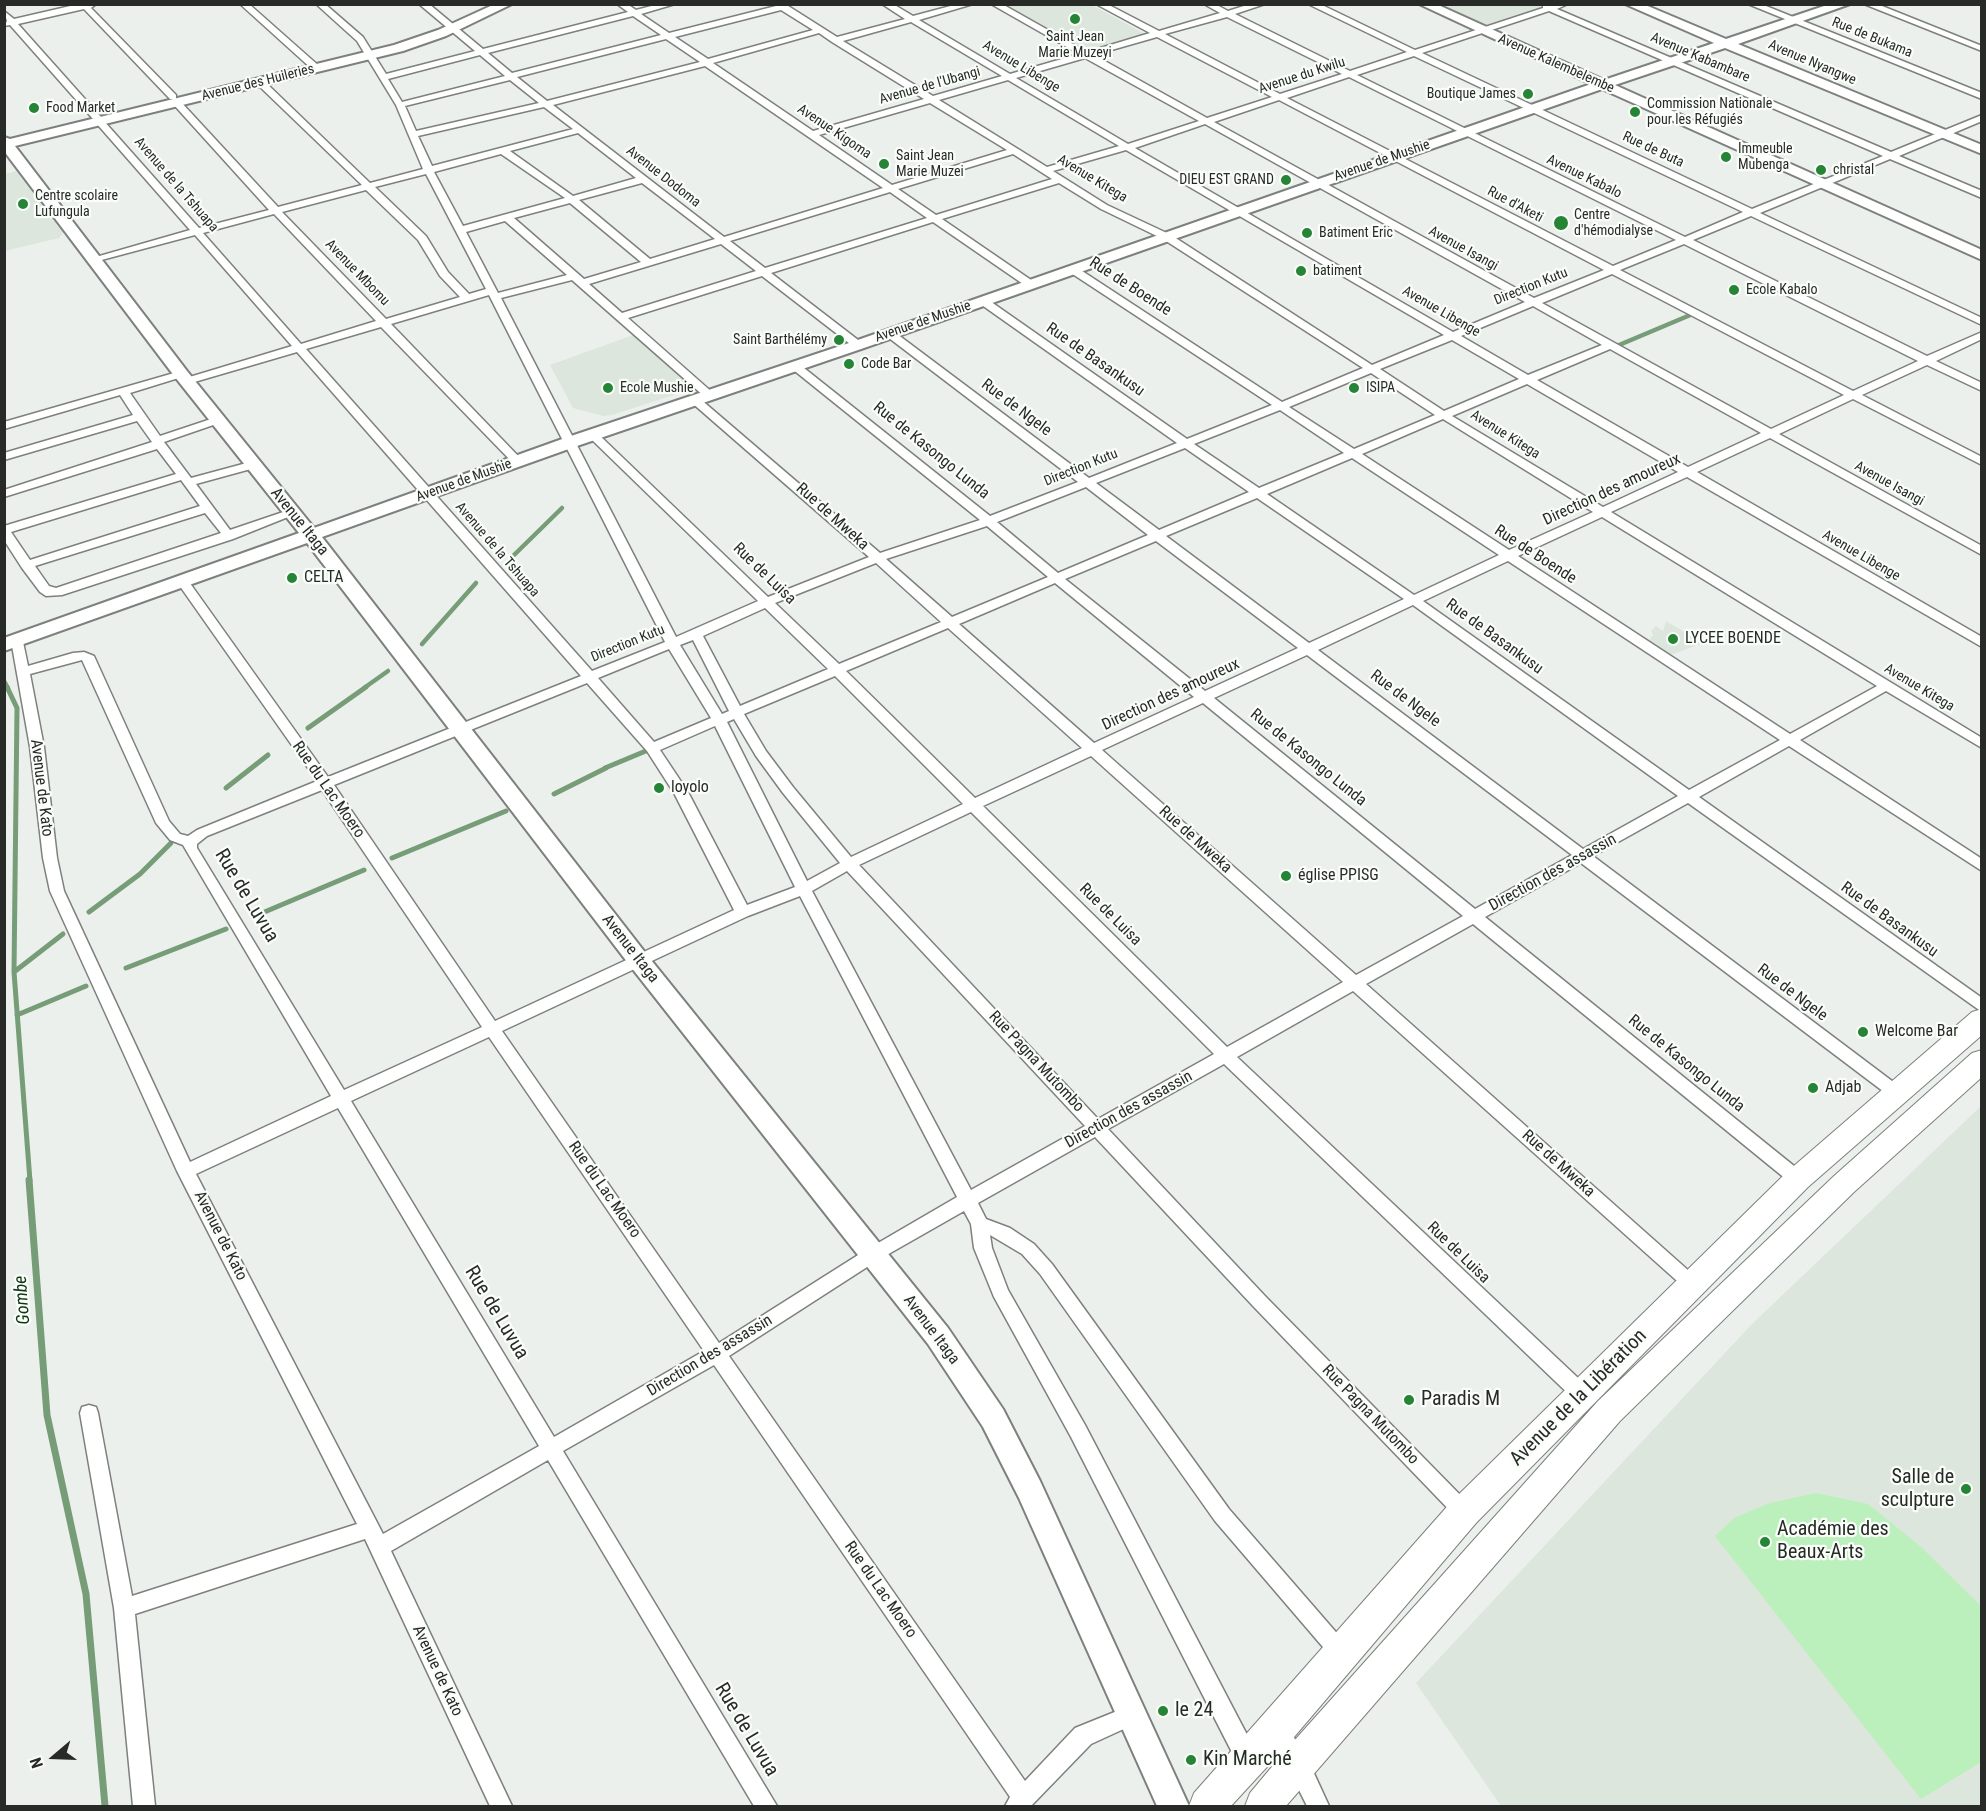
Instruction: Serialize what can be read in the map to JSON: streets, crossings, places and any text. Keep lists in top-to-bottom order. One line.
{"streets":{"main road":["Avenue de la Libération"],"street":["Rue de Bukama","Avenue Kabambare","Avenue Nyangwe","Avenue Kalembelembe","Avenue Libenge","Avenue du Kwilu","Avenue des Huileries","Avenue de l'Ubangi","Avenue Kigoma","Rue de Buta","Avenue de Mushie","Avenue Dodoma","Avenue Kabalo","Avenue Kitega","Avenue de la Tshuapa","Rue d'Aketi","Avenue Isangi","Avenue Mbomu","Rue de Boende","Direction Kutu","Rue de Basankusu","Rue de Ngele","Rue de Kasongo Lunda","Direction des amoureux","Rue de Mweka","Avenue Itaga","Rue de Luisa","Avenue de Kato","Rue du Lac Moero","Direction des assassin","Rue de Luvua","Rue Pagna Mutombo"]},"crossings":[["Rue de Bukama","Avenue de Mushie"],["Avenue Kabambare","Avenue du Kwilu"],["Avenue Kabambare","Avenue de Mushie"],["Avenue Kabambare","Direction Kutu"],["Avenue Nyangwe","Avenue de Mushie"],["Avenue Nyangwe","Direction Kutu"],["Avenue Kalembelembe","Avenue du Kwilu"],["Avenue Kalembelembe","Avenue de Mushie"],["Avenue Kalembelembe","Direction Kutu"],["Avenue Libenge","Avenue du Kwilu"],["Avenue Libenge","Avenue de l'Ubangi"],["Avenue Libenge","Avenue de Mushie"],["Avenue Libenge","Direction Kutu"],["Avenue Libenge","Direction des amoureux"],["Avenue du Kwilu","Rue de Buta"],["Avenue du Kwilu","Avenue Kabalo"],["Avenue du Kwilu","Avenue Kitega"],["Avenue du Kwilu","Rue d'Aketi"],["Avenue du Kwilu","Avenue Isangi"],["Avenue des Huileries","Avenue Dodoma"],["Avenue des Huileries","Avenue de la Tshuapa"],["Avenue des Huileries","Avenue Mbomu"],["Avenue des Huileries","Avenue Itaga"],["Avenue de l'Ubangi","Avenue Kigoma"],["Avenue de l'Ubangi","Avenue Kabalo"],["Avenue de l'Ubangi","Avenue Kitega"],["Avenue de l'Ubangi","Rue d'Aketi"],["Avenue de l'Ubangi","Avenue Isangi"],["Avenue Kigoma","Avenue de Mushie"],["Rue de Buta","Avenue de Mushie"],["Rue de Buta","Direction Kutu"],["Avenue de Mushie","Avenue Dodoma"],["Avenue de Mushie","Avenue Kabalo"],["Avenue de Mushie","Avenue Kitega"],["Avenue de Mushie","Avenue de la Tshuapa"],["Avenue de Mushie","Rue d'Aketi"],["Avenue de Mushie","Avenue Isangi"],["Avenue de Mushie","Avenue Mbomu"],["Avenue de Mushie","Rue de Boende"],["Avenue de Mushie","Rue de Basankusu"],["Avenue de Mushie","Rue de Ngele"],["Avenue de Mushie","Rue de Kasongo Lunda"],["Avenue de Mushie","Rue de Mweka"],["Avenue de Mushie","Avenue Itaga"],["Avenue de Mushie","Rue de Luisa"],["Avenue de Mushie","Avenue de Kato"],["Avenue de Mushie","Rue du Lac Moero"],["Avenue Kabalo","Direction Kutu"],["Avenue Kabalo","Direction des amoureux"],["Avenue Kitega","Direction Kutu"],["Avenue Kitega","Direction des amoureux"],["Avenue Kitega","Direction des assassin"],["Avenue de la Tshuapa","Direction Kutu"],["Avenue de la Tshuapa","Direction des amoureux"],["Rue d'Aketi","Direction Kutu"],["Rue d'Aketi","Direction des amoureux"],["Avenue Isangi","Direction Kutu"],["Avenue Isangi","Direction des amoureux"],["Rue de Boende","Direction Kutu"],["Rue de Boende","Direction des amoureux"],["Rue de Boende","Direction des assassin"],["Direction Kutu","Rue de Basankusu"],["Direction Kutu","Rue de Ngele"],["Direction Kutu","Rue de Kasongo Lunda"],["Direction Kutu","Rue de Mweka"],["Direction Kutu","Avenue Itaga"],["Direction Kutu","Rue de Luisa"],["Direction Kutu","Rue du Lac Moero"],["Direction Kutu","Rue de Luvua"],["Direction Kutu","Rue Pagna Mutombo"],["Rue de Basankusu","Direction des amoureux"],["Rue de Basankusu","Direction des assassin"],["Rue de Ngele","Direction des amoureux"],["Rue de Ngele","Direction des assassin"],["Rue de Ngele","Avenue de la Libération"],["Rue de Kasongo Lunda","Direction des amoureux"],["Rue de Kasongo Lunda","Direction des assassin"],["Rue de Kasongo Lunda","Avenue de la Libération"],["Direction des amoureux","Rue de Mweka"],["Direction des amoureux","Avenue Itaga"],["Direction des amoureux","Rue de Luisa"],["Direction des amoureux","Avenue de Kato"],["Direction des amoureux","Rue du Lac Moero"],["Direction des amoureux","Rue de Luvua"],["Direction des amoureux","Rue Pagna Mutombo"],["Rue de Mweka","Direction des assassin"],["Rue de Mweka","Avenue de la Libération"],["Avenue Itaga","Direction des assassin"],["Rue de Luisa","Direction des assassin"],["Rue de Luisa","Avenue de la Libération"],["Avenue de Kato","Direction des assassin"],["Rue du Lac Moero","Direction des assassin"],["Direction des assassin","Rue de Luvua"],["Direction des assassin","Rue Pagna Mutombo"],["Rue Pagna Mutombo","Avenue de la Libération"]],"water":["Gombe"],"places":["Saint Jean Marie Muzeyi","Boutique James","Food Market","Commission Nationale pour les Réfugiés","Immeuble Mubenga","Saint Jean Marie Muzei","christal","DIEU EST GRAND","Centre scolaire Lufungula","Centre d'hémodialyse","Batiment Eric","batiment","Ecole Kabalo","Saint Barthélémy","Code Bar","Ecole Mushie","ISIPA","CELTA","LYCEE BOENDE","loyolo","église PPISG","Welcome Bar","Adjab","Paradis M","Salle de sculpture","Académie des Beaux-Arts","le 24","Kin Marché"],"north":"left"}
